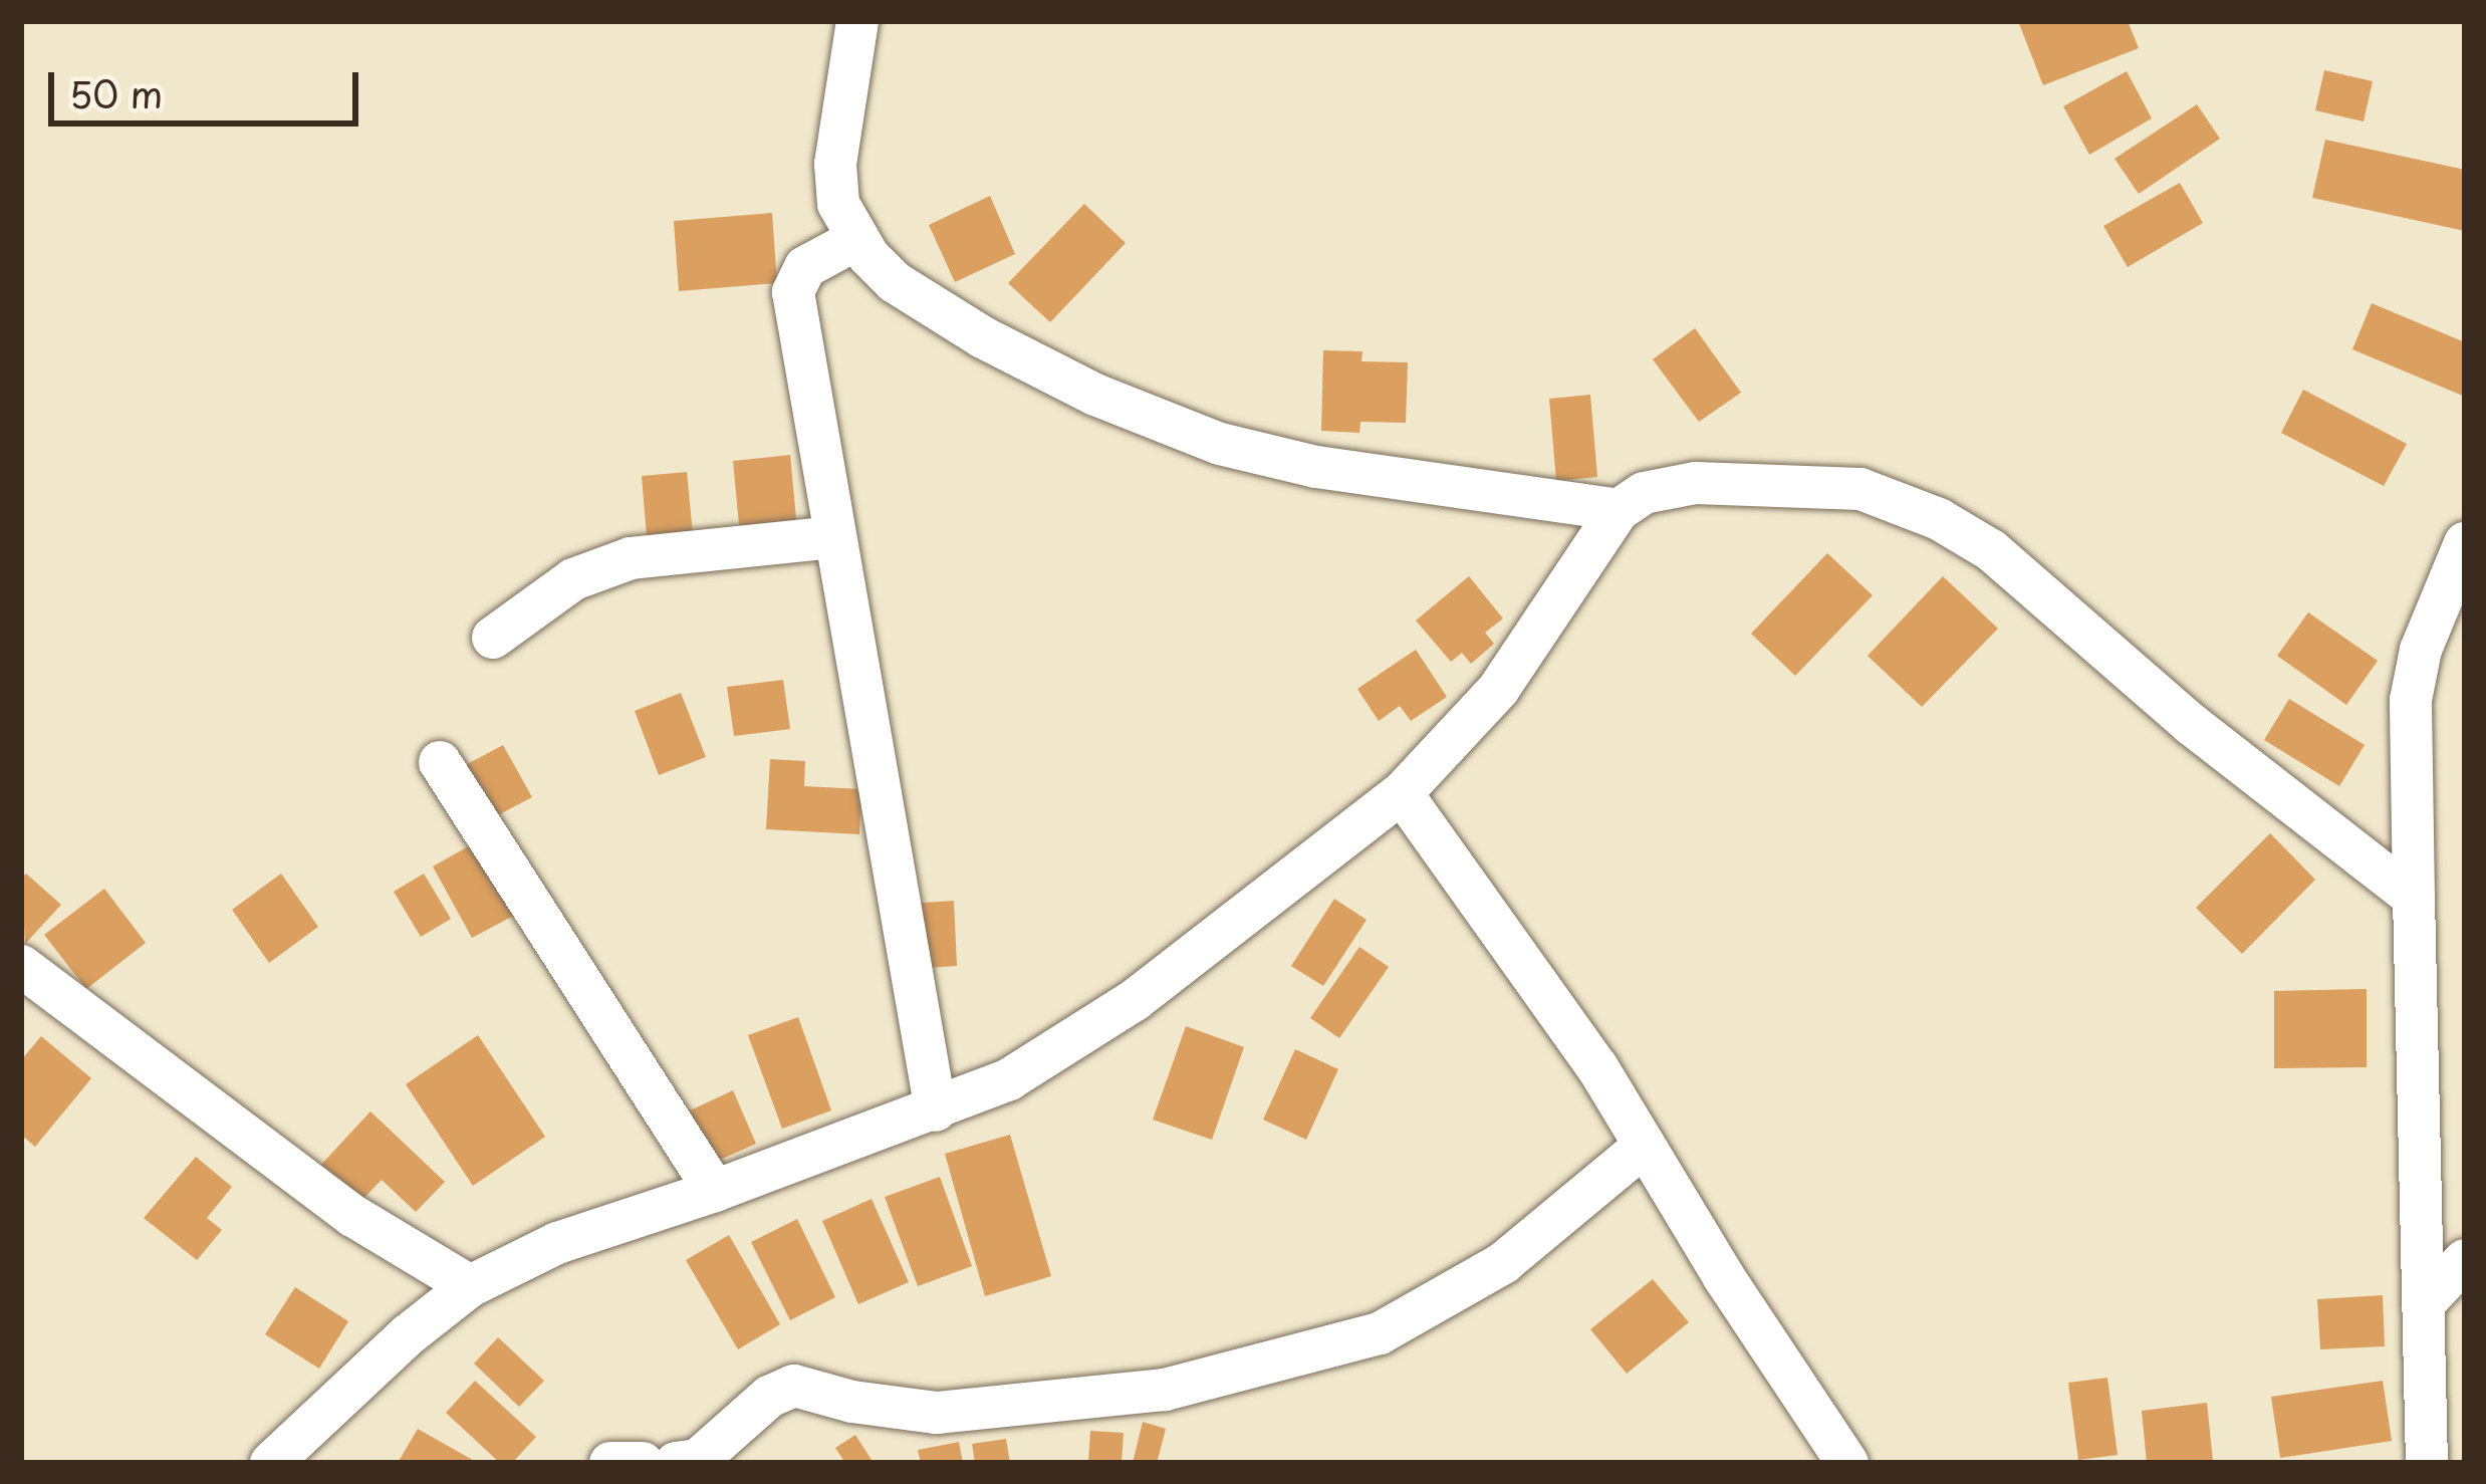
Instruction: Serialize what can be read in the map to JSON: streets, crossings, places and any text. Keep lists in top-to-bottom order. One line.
{"scale_bar":"50 m"}
